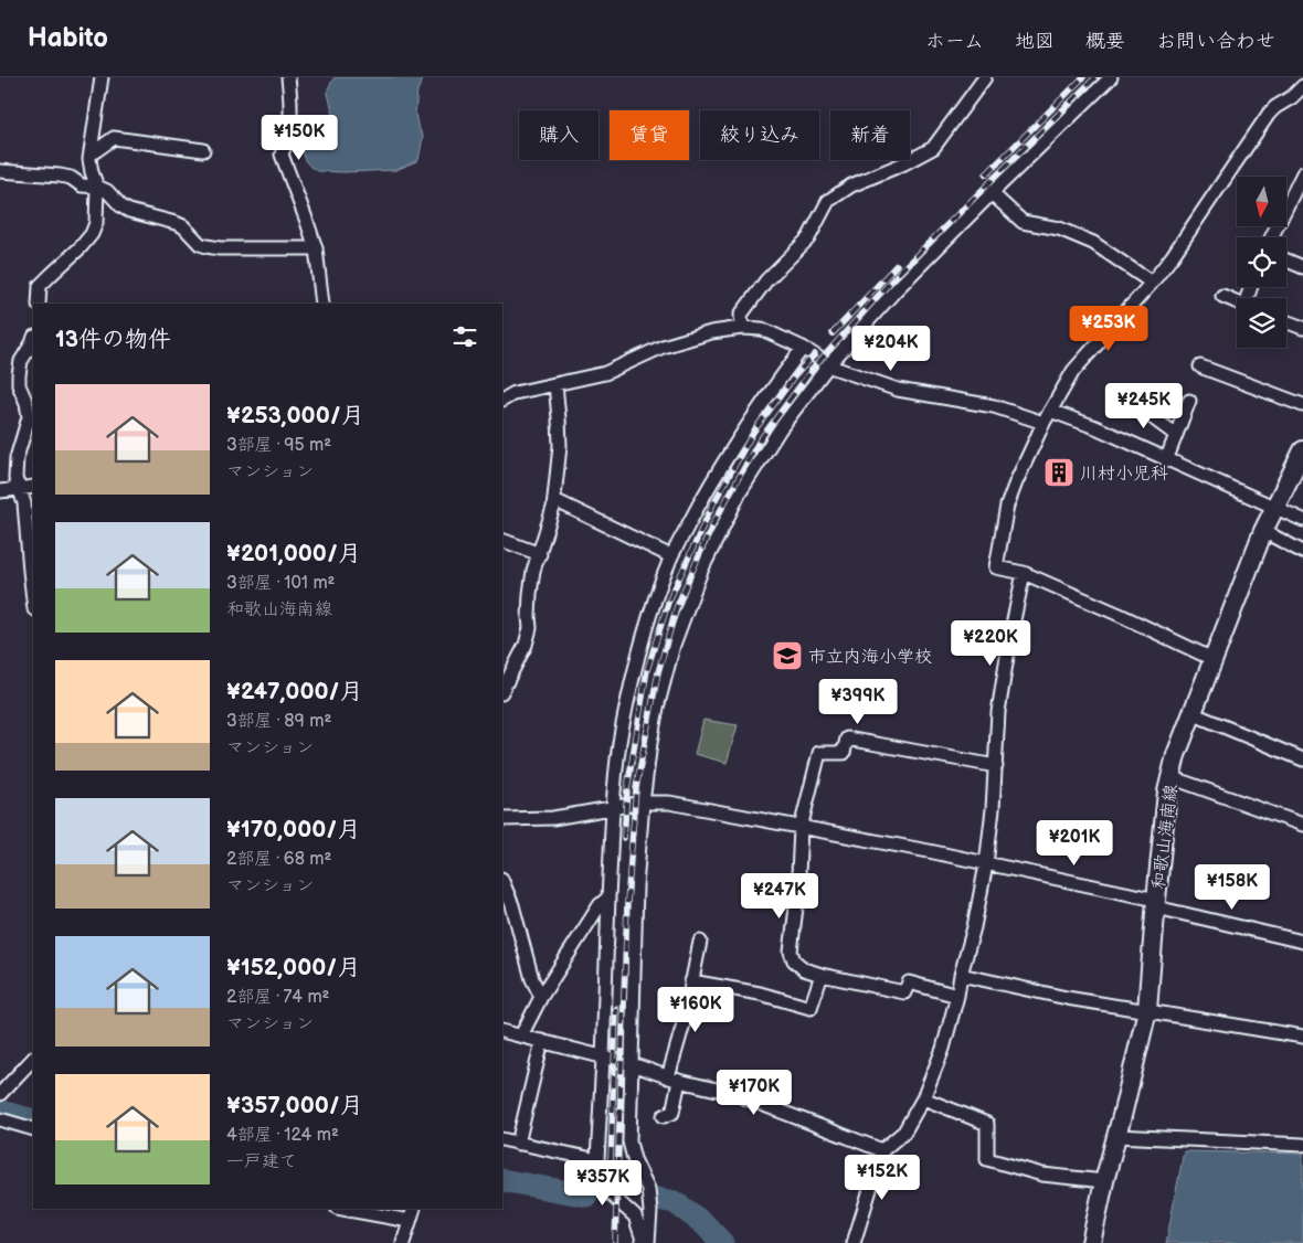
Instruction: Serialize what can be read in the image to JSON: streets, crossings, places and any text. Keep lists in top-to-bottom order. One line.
{"streets":{"main road":["和歌山海南線"]},"places":{"building":["川村小児科"],"school or university":["市立内海小学校"]},"north":"bottom","page":{"header":"Habito","nav":["ホーム","地図","概要","お問い合わせ"],"chip":["購入","賃貸","絞り込み","新着"],"price":["¥150K","¥253K","¥204K","¥245K","¥220K","¥399K","¥201K","¥158K","¥247K","¥160K","¥170K","¥152K","¥357K"],"heading":"13件の物件","list":[{"name":"¥253,000/月","note":"3部屋 · 95 m² · マンション"},{"name":"¥201,000/月","note":"3部屋 · 101 m² · 和歌山海南線"},{"name":"¥247,000/月","note":"3部屋 · 89 m² · マンション"},{"name":"¥170,000/月","note":"2部屋 · 68 m² · マンション"},{"name":"¥152,000/月","note":"2部屋 · 74 m² · マンション"},{"name":"¥357,000/月","note":"4部屋 · 124 m² · 一戸建て"}]}}
